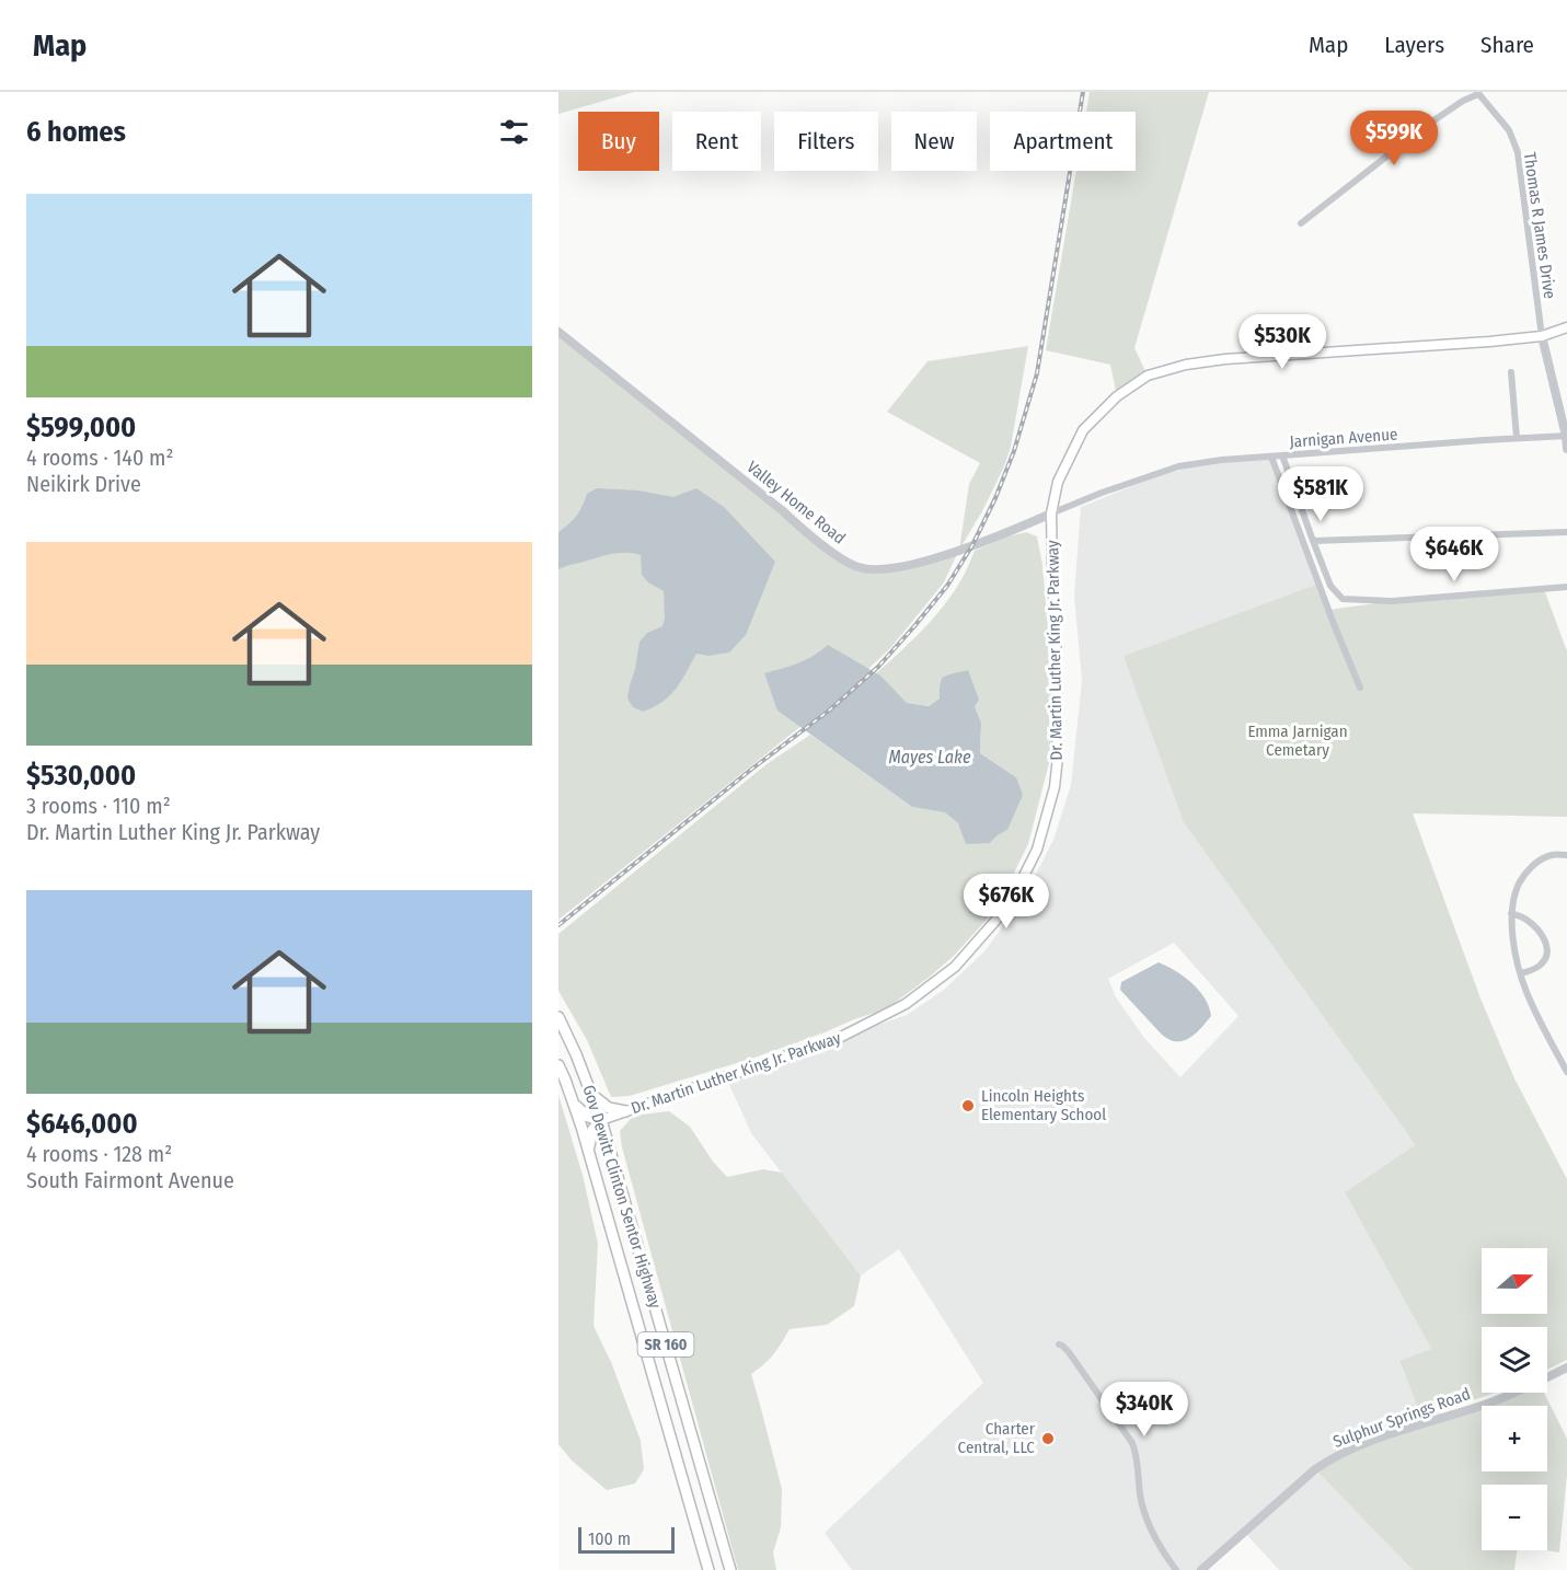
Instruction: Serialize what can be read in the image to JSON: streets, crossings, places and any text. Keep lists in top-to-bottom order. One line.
{"streets":{"highway":["Gov Dewitt Clinton Sentor Highway","SR 160"],"main road":["Dr. Martin Luther King Jr. Parkway"],"street":["Thomas R James Drive","Jarnigan Avenue","Valley Home Road","Sulphur Springs Road"]},"crossings":[["Thomas R James Drive","Dr. Martin Luther King Jr. Parkway"],["Jarnigan Avenue","Valley Home Road"],["Jarnigan Avenue","Dr. Martin Luther King Jr. Parkway"],["Valley Home Road","Dr. Martin Luther King Jr. Parkway"],["Dr. Martin Luther King Jr. Parkway","Gov Dewitt Clinton Sentor Highway"]],"water":["Mayes Lake"],"parks":["Emma Jarnigan Cemetary"],"places":["Lincoln Heights Elementary School","Charter Central, LLC"],"scale_bar":"100 m","north":"right","page":{"header":"Map","nav":["Map","Layers","Share"],"heading":"6 homes","price":["$599K","$530K","$581K","$646K","$676K","$340K"],"chip":["Buy","Rent","Filters","New","Apartment"],"list":[{"name":"$599,000","note":"4 rooms · 140 m² · Neikirk Drive"},{"name":"$530,000","note":"3 rooms · 110 m² · Dr. Martin Luther King Jr. Parkway"},{"name":"$646,000","note":"4 rooms · 128 m² · South Fairmont Avenue"}],"map_buttons":["+","−"],"scale":"100 m"}}
